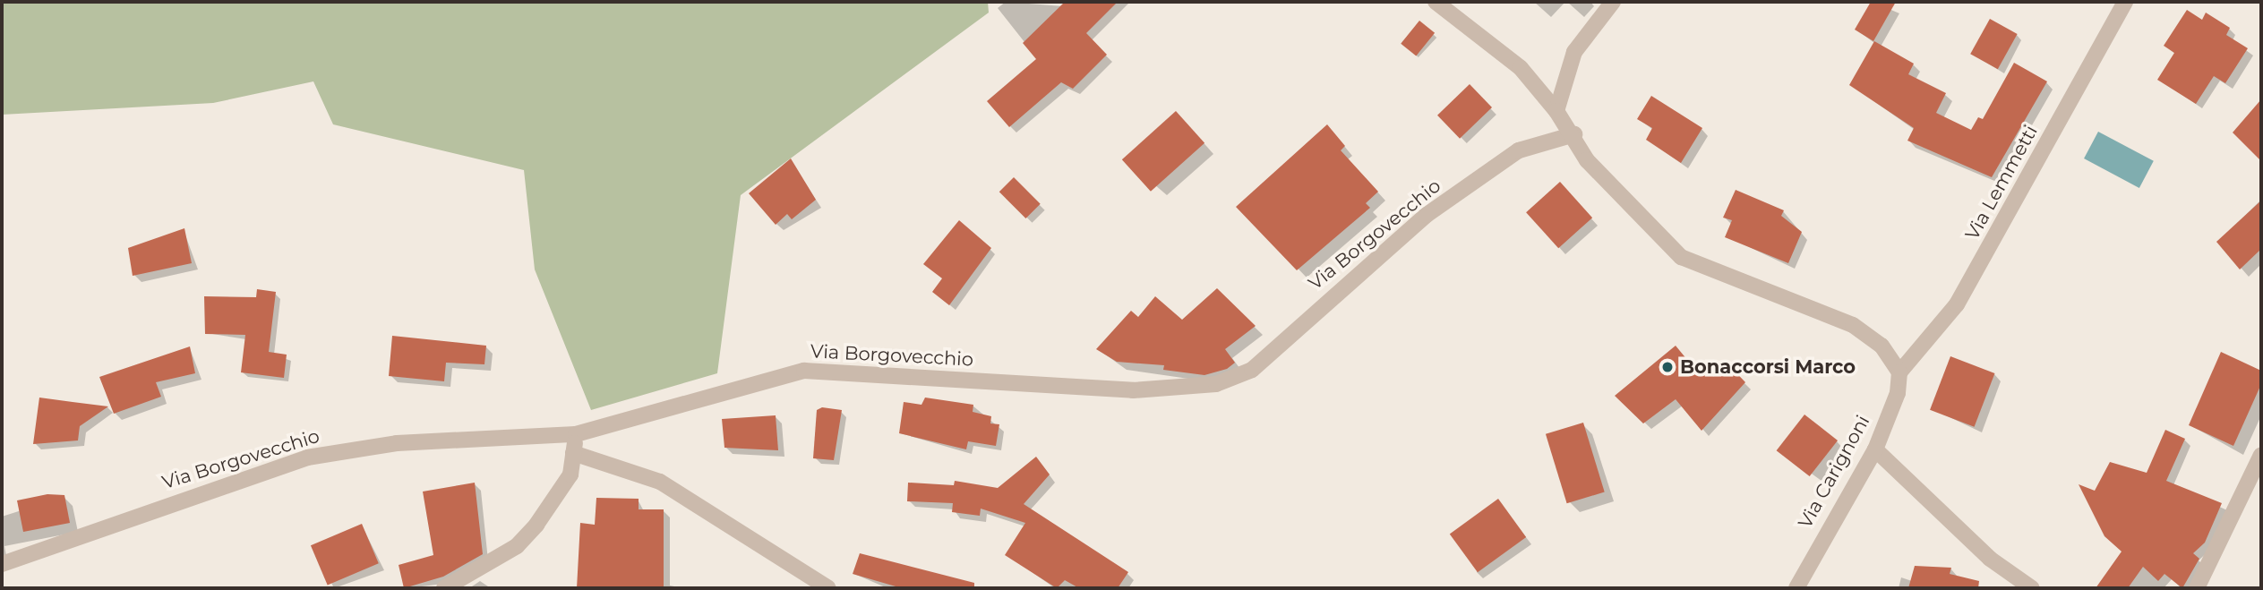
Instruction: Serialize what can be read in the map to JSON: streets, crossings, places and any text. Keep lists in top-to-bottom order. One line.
{"streets":{"street":["Via Lemmetti","Via Borgovecchio","Via Carignoni"]},"crossings":[["Via Lemmetti","Via Carignoni"]],"places":["Bonaccorsi Marco"]}
